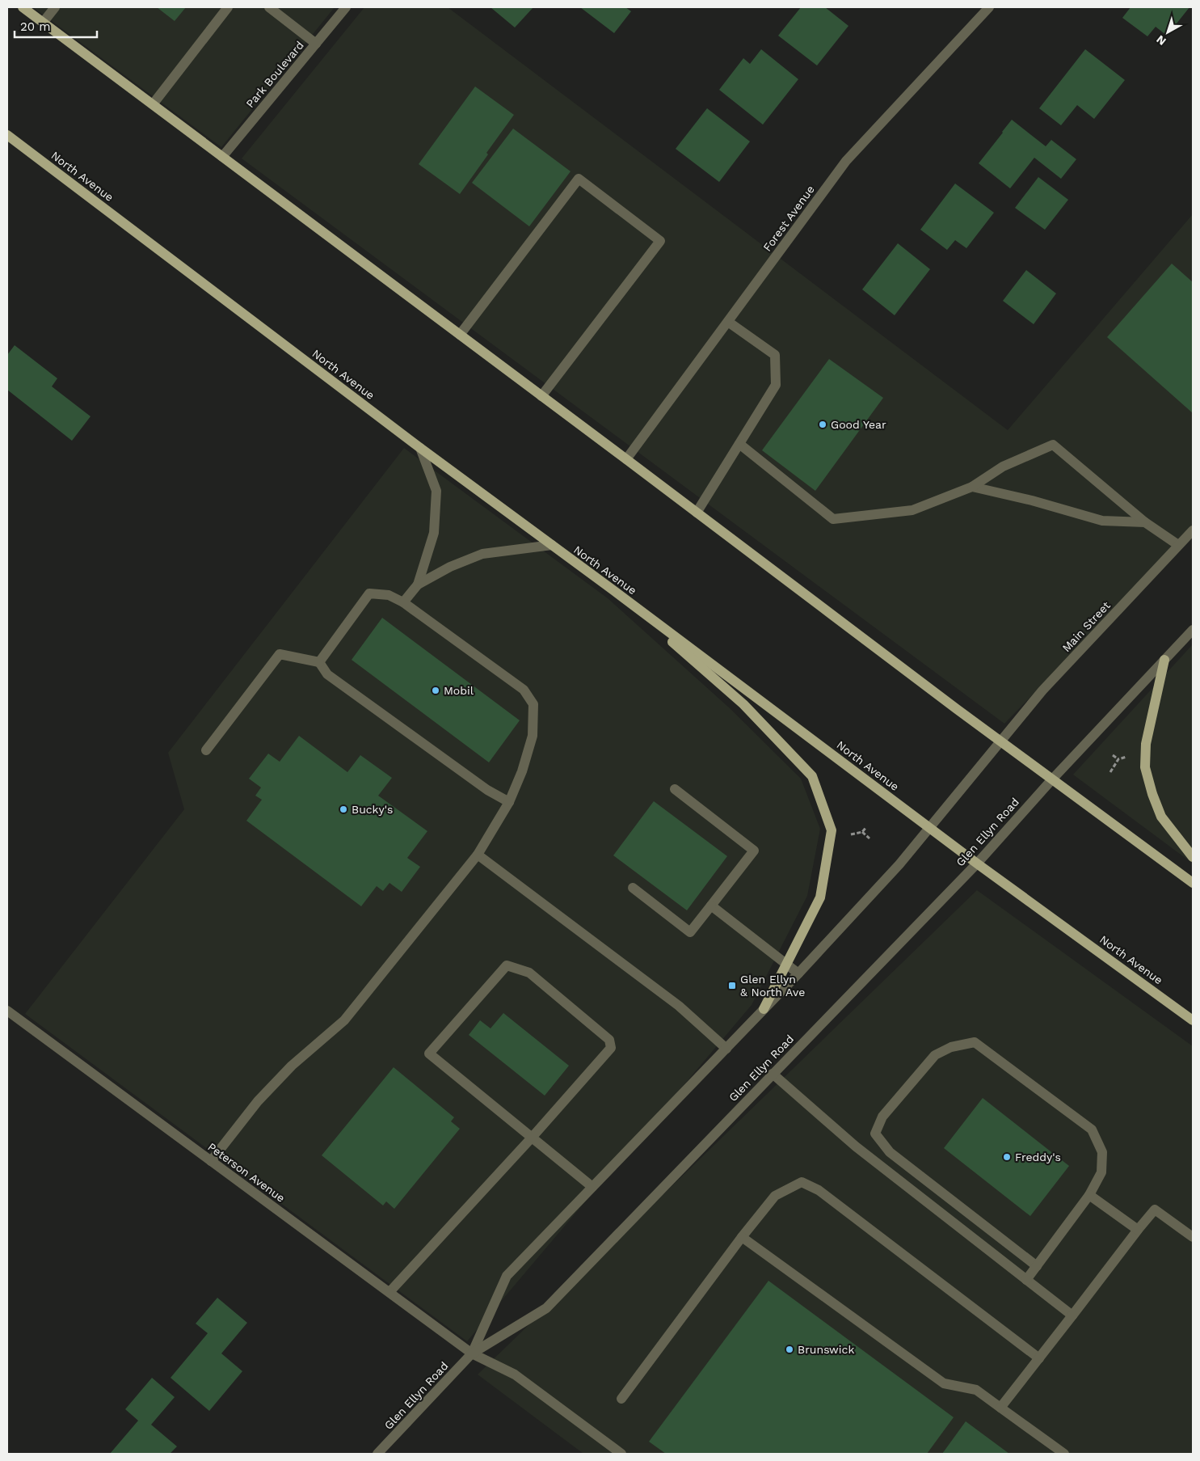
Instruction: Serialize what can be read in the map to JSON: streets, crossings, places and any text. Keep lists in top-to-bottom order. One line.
{"streets":{"main road":["North Avenue"],"street":["Park Boulevard","Forest Avenue","Main Street","Glen Ellyn Road","Peterson Avenue"]},"crossings":[["North Avenue","Glen Ellyn Road"],["Main Street","Glen Ellyn Road"],["Glen Ellyn Road","Peterson Avenue"]],"places":{"other":["Good Year","Mobil","Bucky's","Freddy's","Brunswick"],"transit":["Glen Ellyn & North Ave"]},"scale_bar":"20 m","north":"bottom left"}
